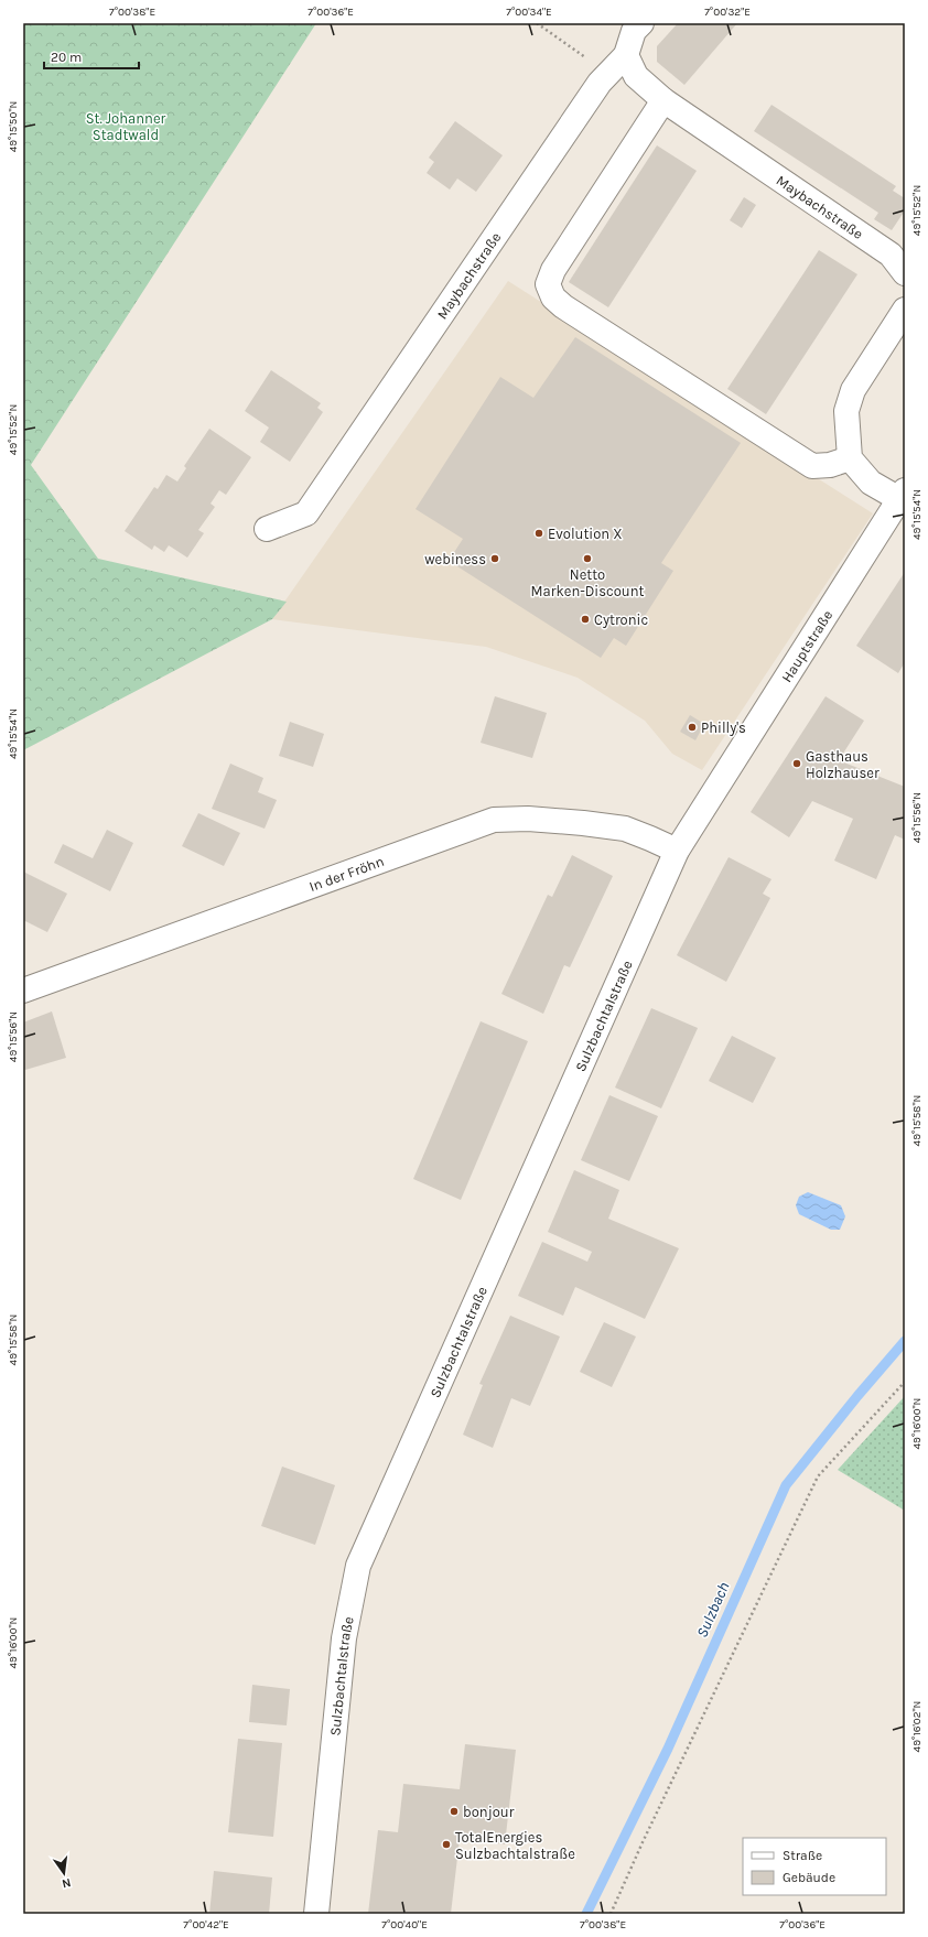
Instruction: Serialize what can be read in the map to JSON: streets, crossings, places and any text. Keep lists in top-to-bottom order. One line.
{"streets":{"street":["Maybachstraße","Hauptstraße","In der Fröhn","Sulzbachtalstraße"]},"crossings":[["Hauptstraße","Sulzbachtalstraße"],["In der Fröhn","Sulzbachtalstraße"]],"water":["Sulzbach"],"parks":["St. Johanner Stadtwald"],"places":["Evolution X","webiness","Netto Marken-Discount","Cytronic","Philly's","Gasthaus Holzhauser","bonjour","TotalEnergies Sulzbachtalstraße"],"legend":["Straße","Gebäude"],"scale_bar":"20 m","north":"bottom","coordinates":["7°00'38\"E","7°00'36\"E","7°00'34\"E","7°00'32\"E","49°15'50\"N","49°15'52\"N","49°15'54\"N","49°15'56\"N","49°15'58\"N","49°16'00\"N","49°16'02\"N","7°00'42\"E","7°00'40\"E"]}
